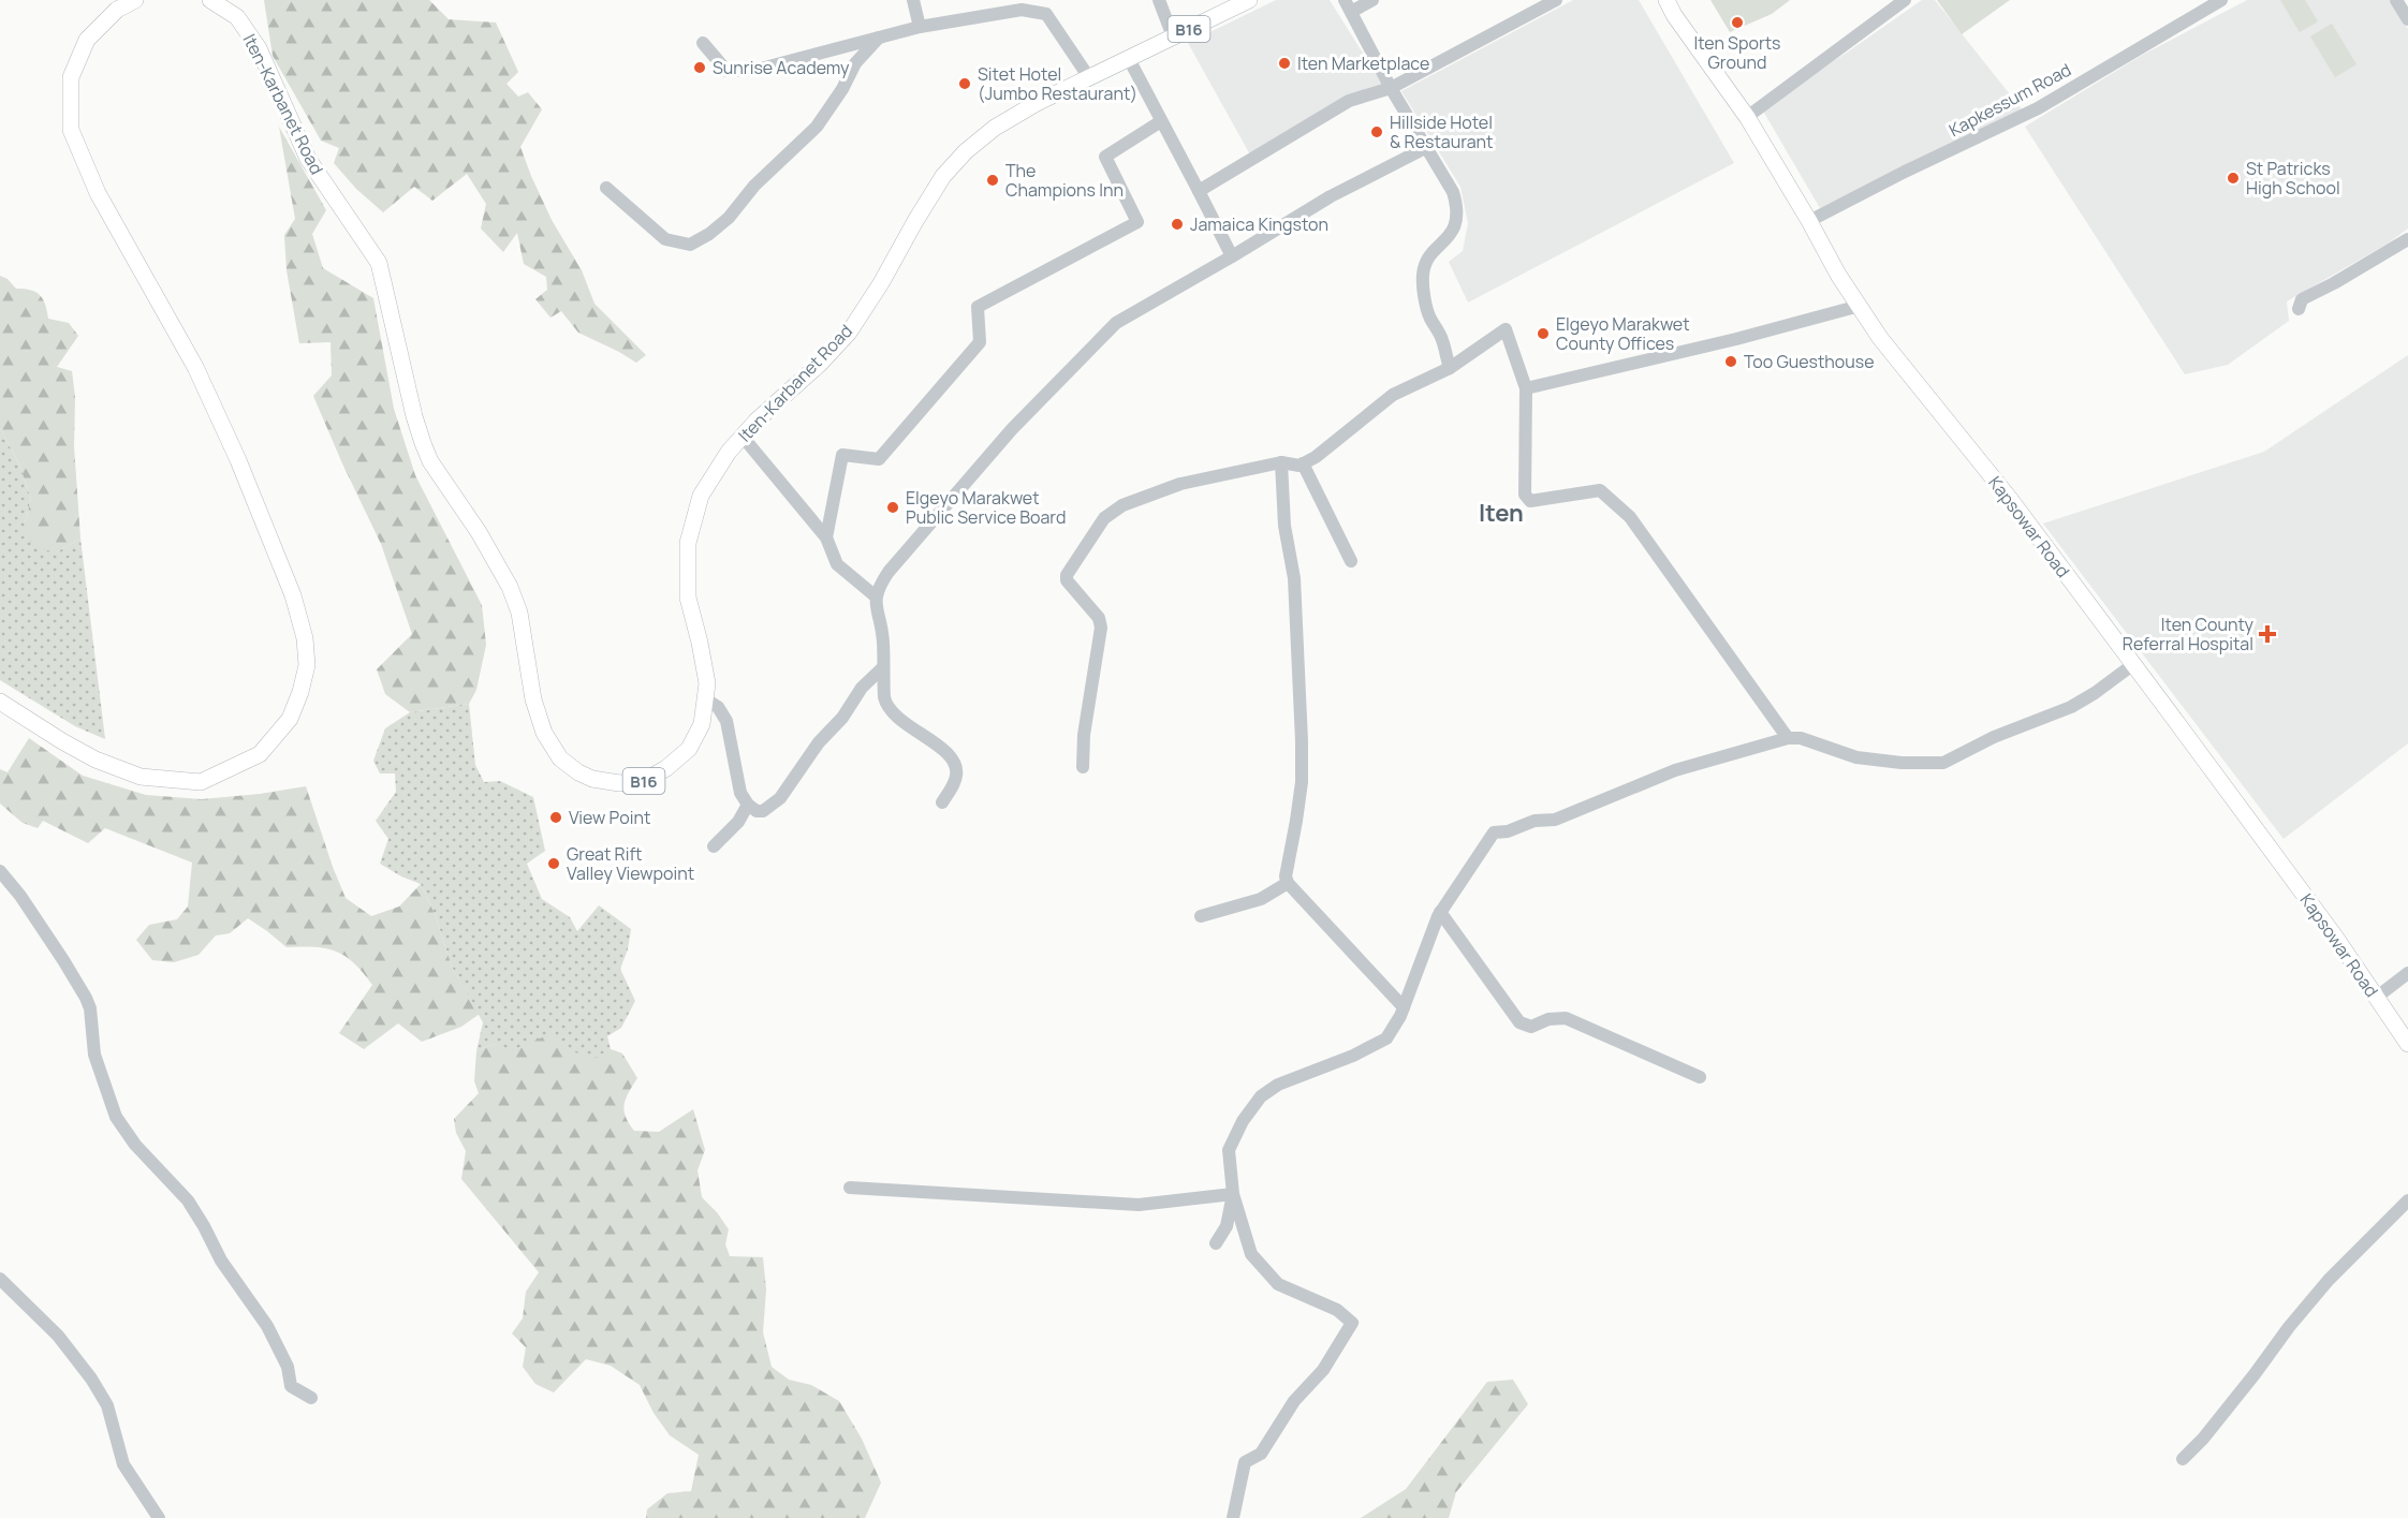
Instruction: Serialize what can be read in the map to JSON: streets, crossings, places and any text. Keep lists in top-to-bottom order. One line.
{"streets":{"main road":["B16","Iten-Karbanet Road","Kapsowar Road"],"street":["Kapkessum Road"]},"crossings":[["B16","Iten-Karbanet Road"],["Kapkessum Road","Kapsowar Road"]],"districts":["Iten"],"places":{"other":["Iten Sports Ground","Iten Marketplace","Sunrise Academy","Sitet Hotel (Jumbo Restaurant)","Hillside Hotel & Restaurant","St Patricks High School","The Champions Inn","Jamaica Kingston","Elgeyo Marakwet County Offices","Too Guesthouse","Elgeyo Marakwet Public Service Board","View Point","Great Rift Valley Viewpoint"],"health":["Iten County Referral Hospital"]}}
